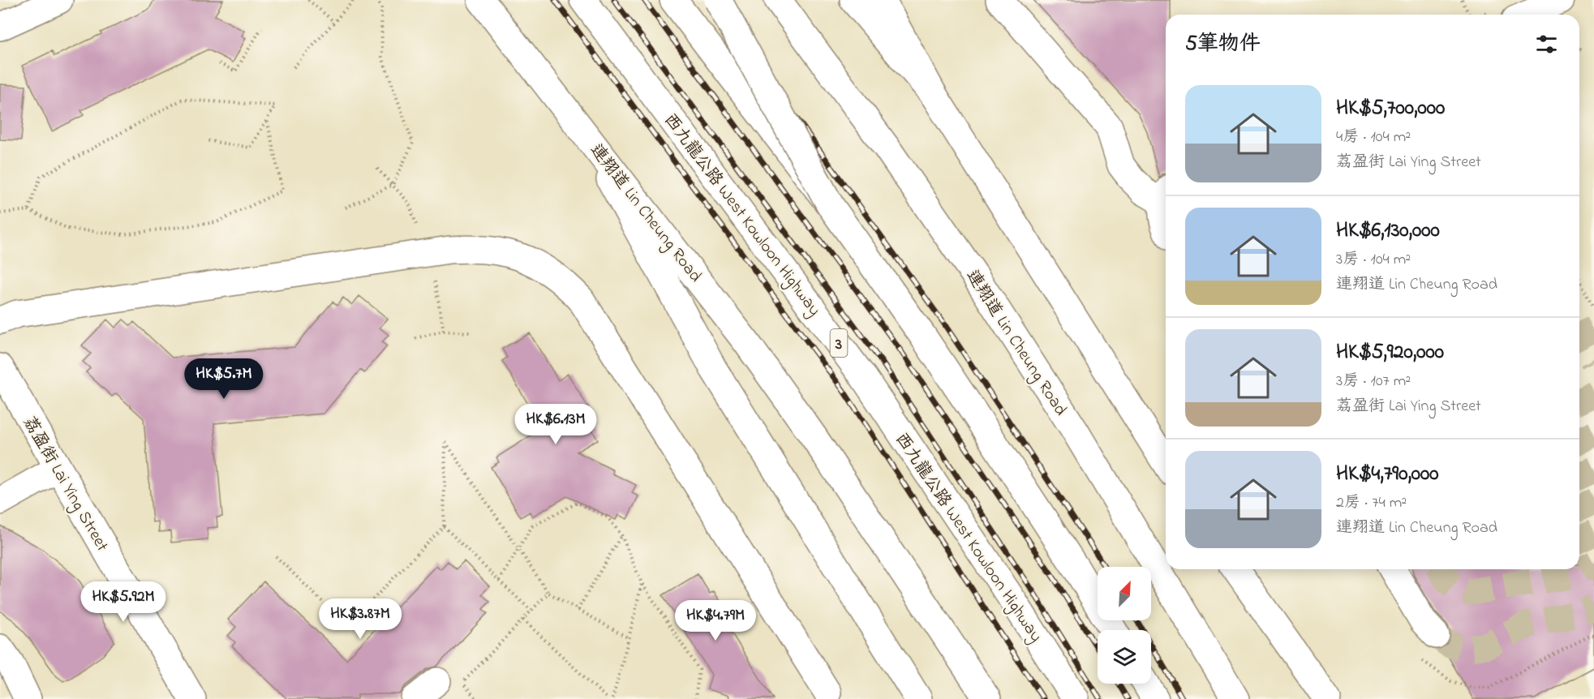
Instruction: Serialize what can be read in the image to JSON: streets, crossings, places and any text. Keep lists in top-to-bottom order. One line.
{"streets":{"main road":["連翔道 Lin Cheung Road","西九龍公路 West Kowloon Highway","3","荔盈街 Lai Ying Street"]},"north":"top right","page":{"heading":"5筆物件","list":[{"name":"HK$5,700,000","note":"4房 · 104 m² · 荔盈街 Lai Ying Street"},{"name":"HK$6,130,000","note":"3房 · 104 m² · 連翔道 Lin Cheung Road"},{"name":"HK$5,920,000","note":"3房 · 107 m² · 荔盈街 Lai Ying Street"},{"name":"HK$4,790,000","note":"2房 · 74 m² · 連翔道 Lin Cheung Road"}],"price":["HK$5.7M","HK$6.13M","HK$5.92M","HK$3.87M","HK$4.79M"]}}
